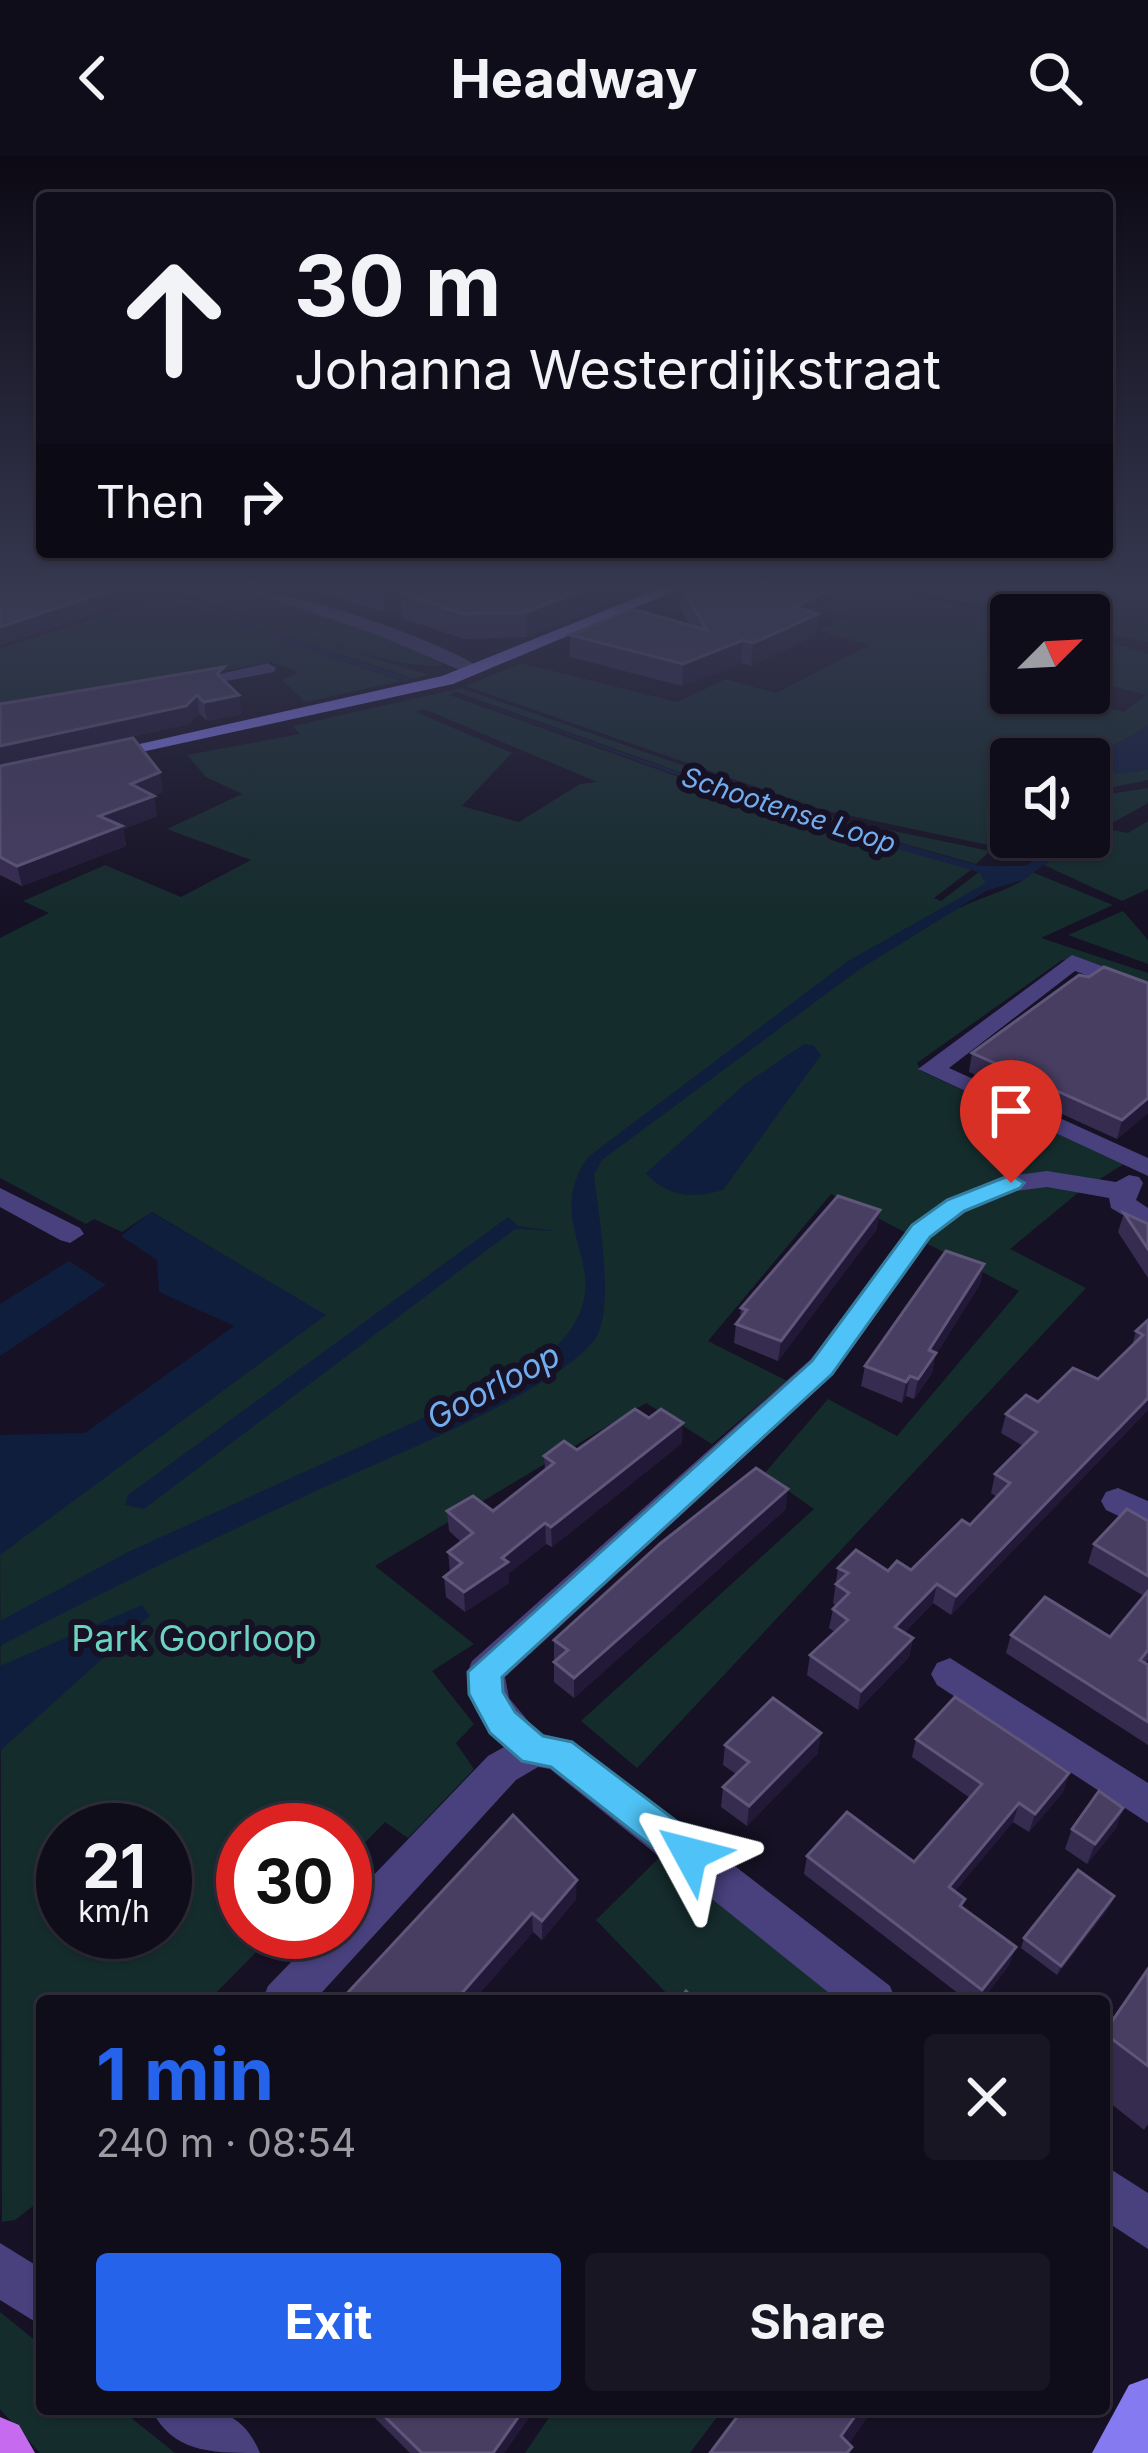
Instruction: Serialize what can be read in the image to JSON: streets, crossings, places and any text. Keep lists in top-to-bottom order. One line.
{"water":["Schootense Loop","Goorloop"],"parks":["Park Goorloop"],"north":"top right","page":{"header":"Headway","turn":["30 m","Johanna Westerdijkstraat"],"then":"Then","speed":"21 km/h","limit":"30","heading":["1 min","240 m · 08:54"],"buttons":["Exit","Share"]}}
